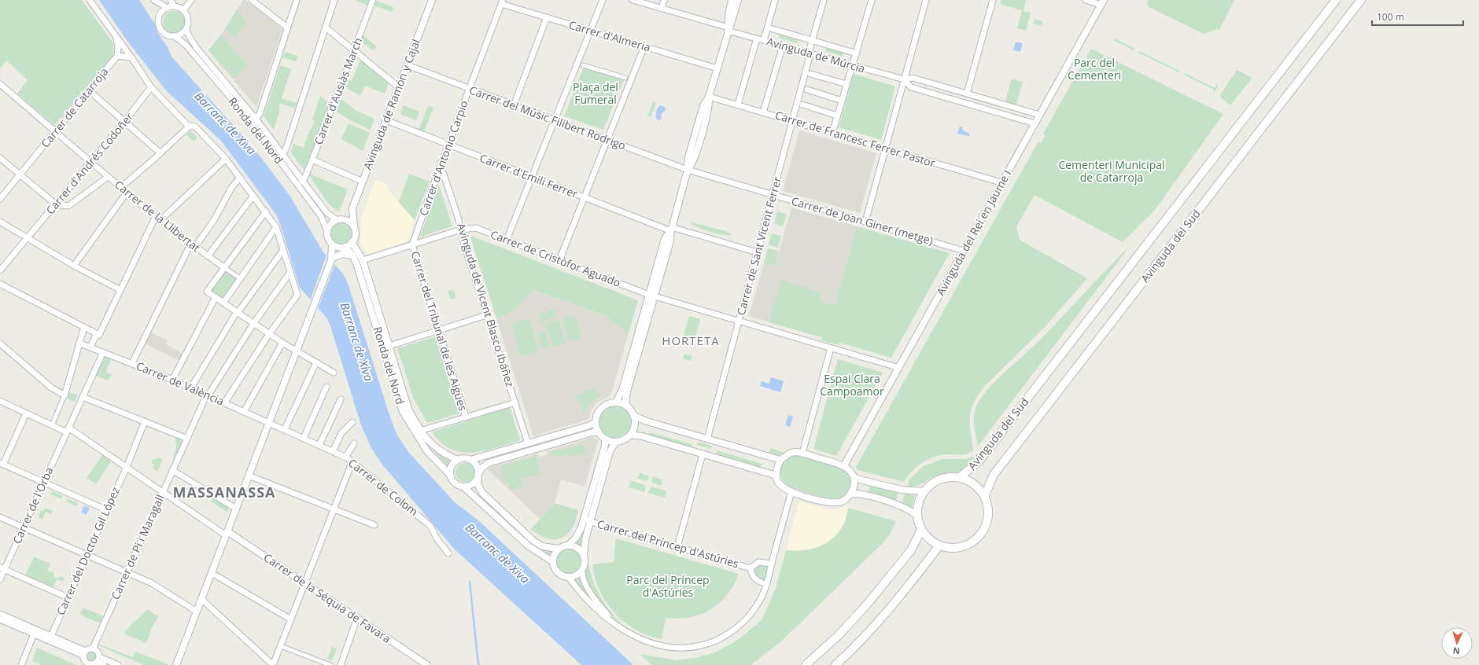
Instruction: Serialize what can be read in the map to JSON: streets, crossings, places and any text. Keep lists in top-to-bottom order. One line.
{"streets":{"main road":["Avinguda del Sud"],"street":["Carrer d'Almeria","Avinguda de Múrcia","Carrer d'Ausiàs March","Avinguda de Ramón y Cajal","Carrer de Catarroja","Carrer del Músic Filibert Rodrigo","Ronda del Nord","Carrer de Francesc Ferrer Pastor","Carrer d'Antonio Carpio","Carrer d'Andrés Codoñer","Carrer d'Emili Ferrer","Carrer de la Llibertat","Carrer de Joan Giner (metge)","Avinguda del Rei en Jaume I","Carrer de Sant Vicent Ferrer","Carrer de Cristòfor Aguado","Avinguda de Vicent Blasco Ibáñez","Carrer del Tribunal de les Aigües","Carrer de València","Carrer de Colom","Carrer de l'Orba","Carrer del Príncep d'Astúries","Carrer de Pi i Maragall","Carrer del Doctor Gil López","Carrer de la Séquia de Favara"]},"crossings":[["Carrer d'Almeria","Carrer d'Antonio Carpio"],["Avinguda de Múrcia","Avinguda del Rei en Jaume I"],["Avinguda de Múrcia","Carrer de Sant Vicent Ferrer"],["Carrer d'Ausiàs March","Ronda del Nord"],["Avinguda de Ramón y Cajal","Carrer del Músic Filibert Rodrigo"],["Avinguda de Ramón y Cajal","Ronda del Nord"],["Avinguda de Ramón y Cajal","Carrer d'Emili Ferrer"],["Carrer de Catarroja","Carrer de la Llibertat"],["Carrer del Músic Filibert Rodrigo","Carrer d'Antonio Carpio"],["Carrer del Músic Filibert Rodrigo","Carrer de Joan Giner (metge)"],["Ronda del Nord","Carrer de Cristòfor Aguado"],["Carrer de Francesc Ferrer Pastor","Avinguda del Rei en Jaume I"],["Carrer de Francesc Ferrer Pastor","Carrer de Sant Vicent Ferrer"],["Carrer d'Antonio Carpio","Carrer d'Emili Ferrer"],["Carrer d'Antonio Carpio","Carrer de Cristòfor Aguado"],["Carrer d'Antonio Carpio","Avinguda de Vicent Blasco Ibáñez"],["Carrer d'Antonio Carpio","Carrer del Tribunal de les Aigües"],["Carrer d'Andrés Codoñer","Carrer de la Llibertat"],["Carrer d'Emili Ferrer","Carrer de Sant Vicent Ferrer"],["Carrer de Joan Giner (metge)","Avinguda del Rei en Jaume I"],["Carrer de Joan Giner (metge)","Carrer de Sant Vicent Ferrer"],["Avinguda del Rei en Jaume I","Carrer de Cristòfor Aguado"],["Carrer de Sant Vicent Ferrer","Carrer de Cristòfor Aguado"],["Carrer de Cristòfor Aguado","Avinguda de Vicent Blasco Ibáñez"],["Carrer de Cristòfor Aguado","Carrer del Tribunal de les Aigües"],["Carrer de València","Carrer de Colom"],["Carrer de València","Carrer de l'Orba"],["Carrer de València","Carrer de Pi i Maragall"]],"districts":["HORTETA","MASSANASSA"],"water":["Barranc de Xiva"],"parks":["Parc del Cementeri","Plaça del Fumeral","Cementeri Municipal de Catarroja","Espai Clara Campoamor","Parc del Príncep d'Astúries"],"scale_bar":"100 m","north":"bottom"}
